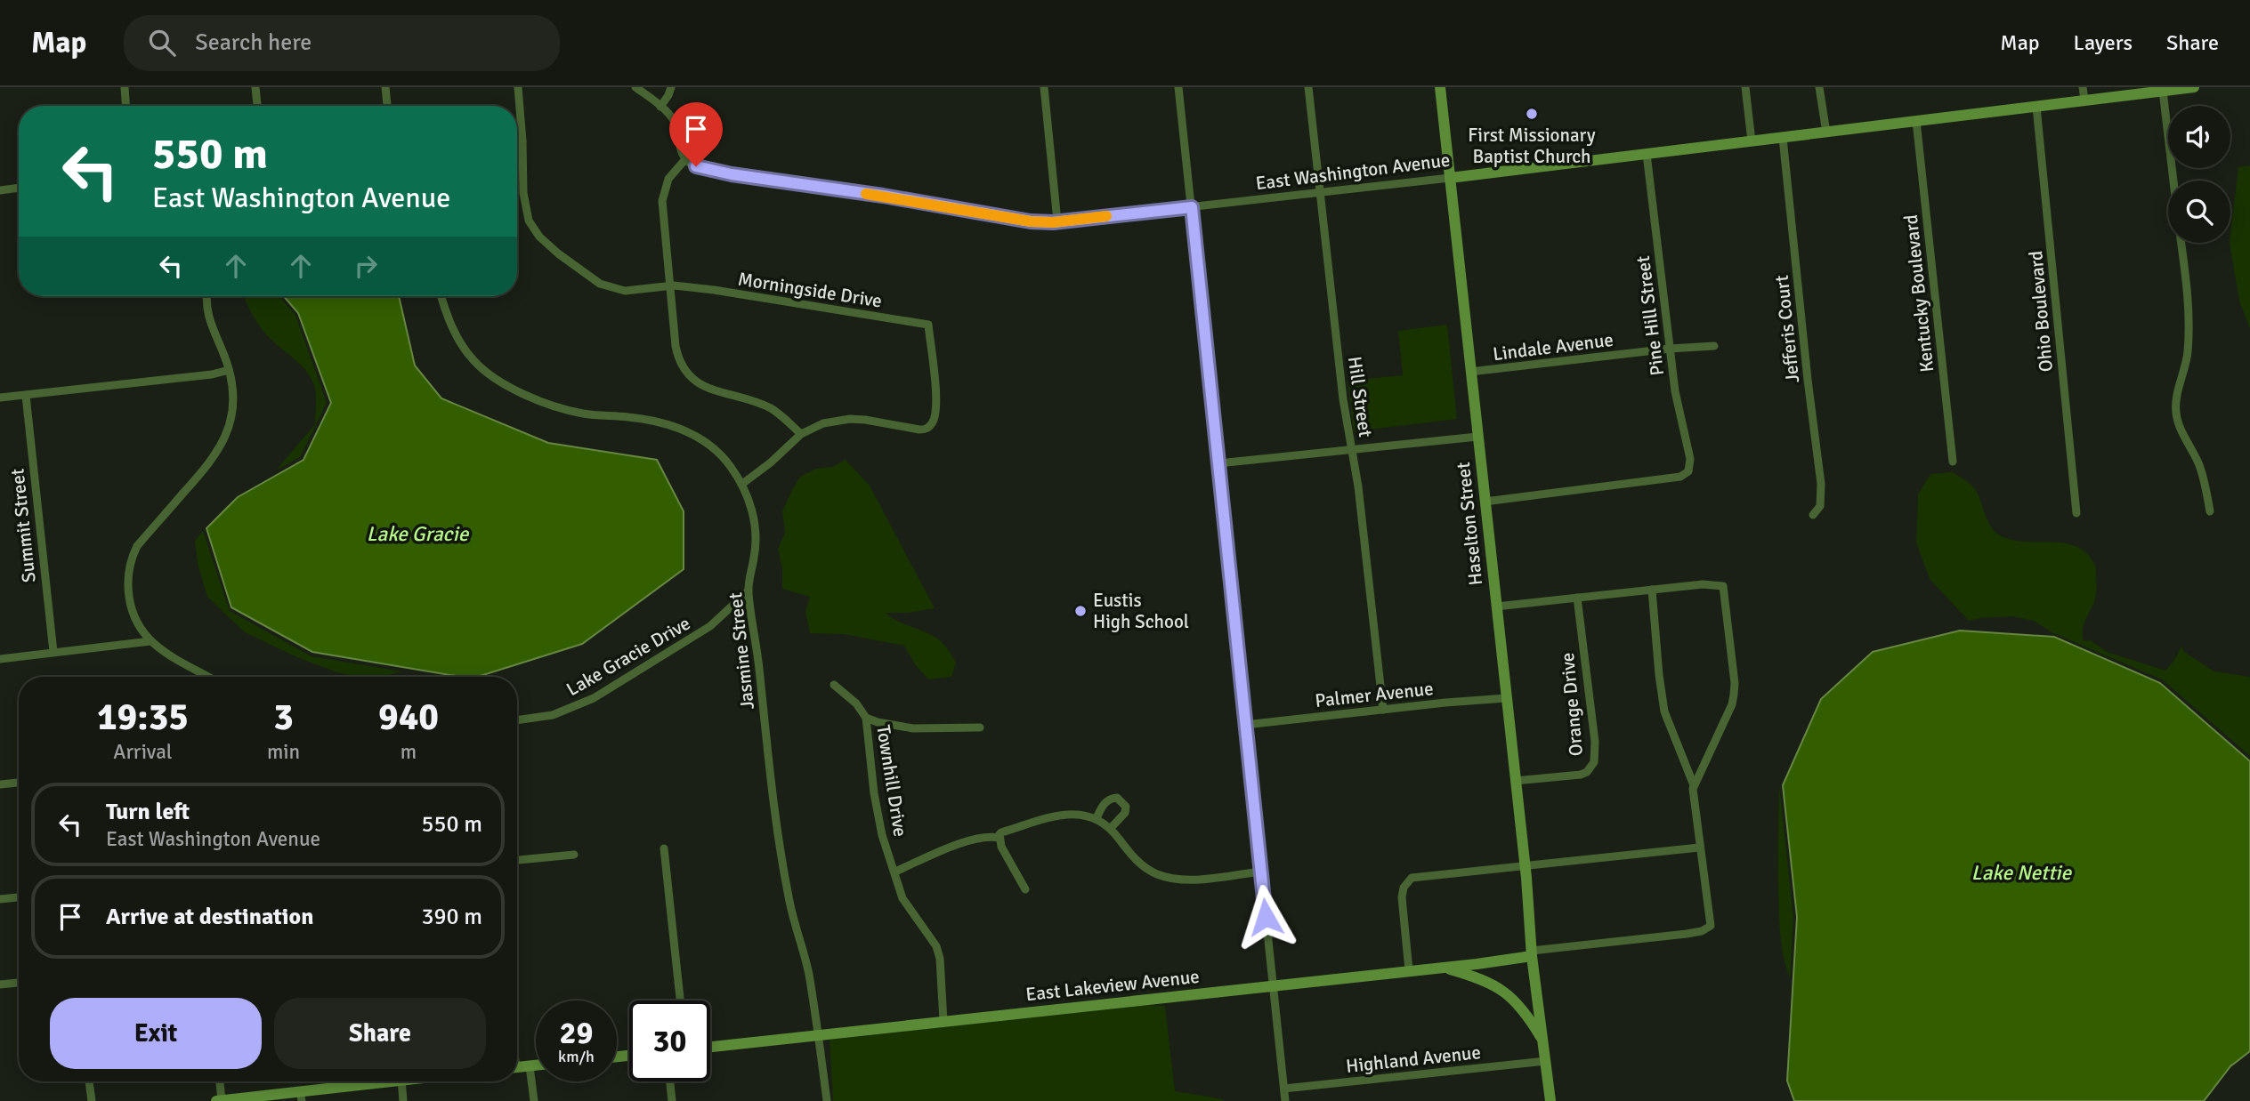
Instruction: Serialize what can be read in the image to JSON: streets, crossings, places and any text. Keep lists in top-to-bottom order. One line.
{"streets":{"street":["East Washington Avenue","Morningside Drive","Kentucky Boulevard","Ohio Boulevard","Pine Hill Street","Jefferis Court","Lindale Avenue","Hill Street","Haselton Street","Summit Street","Jasmine Street","Lake Gracie Drive","Palmer Avenue","Orange Drive","Townhill Drive","East Lakeview Avenue","Highland Avenue"]},"crossings":[["East Washington Avenue","Kentucky Boulevard"],["East Washington Avenue","Ohio Boulevard"],["East Washington Avenue","Pine Hill Street"],["East Washington Avenue","Jefferis Court"],["East Washington Avenue","Hill Street"],["East Washington Avenue","Haselton Street"],["Pine Hill Street","Lindale Avenue"],["Pine Hill Street","Haselton Street"],["Lindale Avenue","Haselton Street"],["Hill Street","Palmer Avenue"],["Haselton Street","Palmer Avenue"],["Haselton Street","Orange Drive"],["Haselton Street","East Lakeview Avenue"],["Haselton Street","Highland Avenue"],["Jasmine Street","Lake Gracie Drive"],["Jasmine Street","East Lakeview Avenue"],["Townhill Drive","East Lakeview Avenue"]],"water":["Lake Gracie","Lake Nettie"],"places":["First Missionary Baptist Church","Eustis High School"],"page":{"header":"Map","search":"Search here","nav":["Map","Layers","Share"],"turn":["550 m","East Washington Avenue"],"eta":["19:35","Arrival","3","min","940","m"],"list":[{"name":"Turn left","note":"East Washington Avenue","value":"550 m"},{"name":"Arrive at destination","value":"390 m"}],"buttons":["Exit","Share"],"speed":"29 km/h","limit":"30"}}
